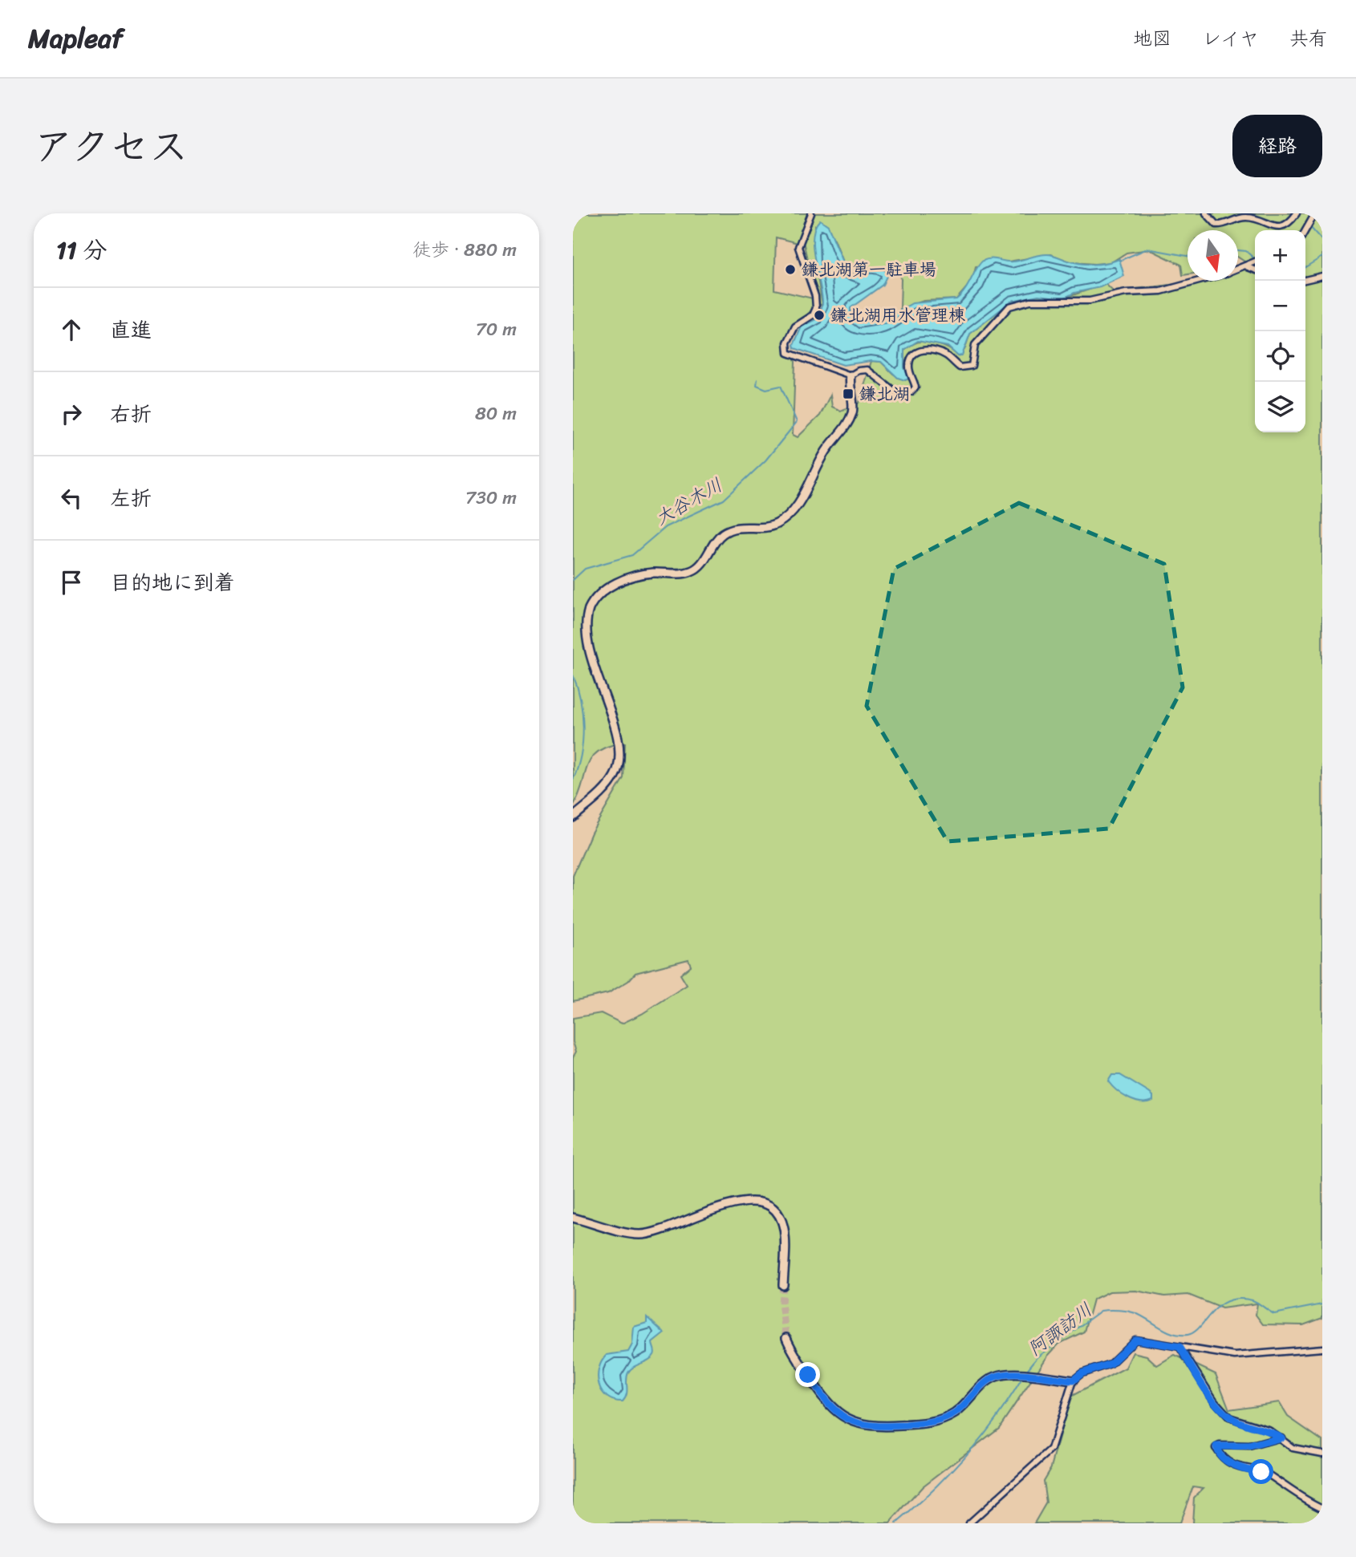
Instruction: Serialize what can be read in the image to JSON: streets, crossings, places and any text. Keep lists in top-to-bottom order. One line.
{"water":["大谷木川","阿諏訪川"],"places":{"other":["鎌北湖第一駐車場","鎌北湖用水管理棟"],"transit":["鎌北湖"]},"north":"bottom","page":{"header":"Mapleaf","nav":["地図","レイヤ","共有"],"title":"アクセス","buttons":"経路","heading":["11 分","徒歩 · 880 m"],"map_buttons":["+","−"],"list":[["直進","70 m"],["右折","80 m"],["左折","730 m"],"目的地に到着"]}}
